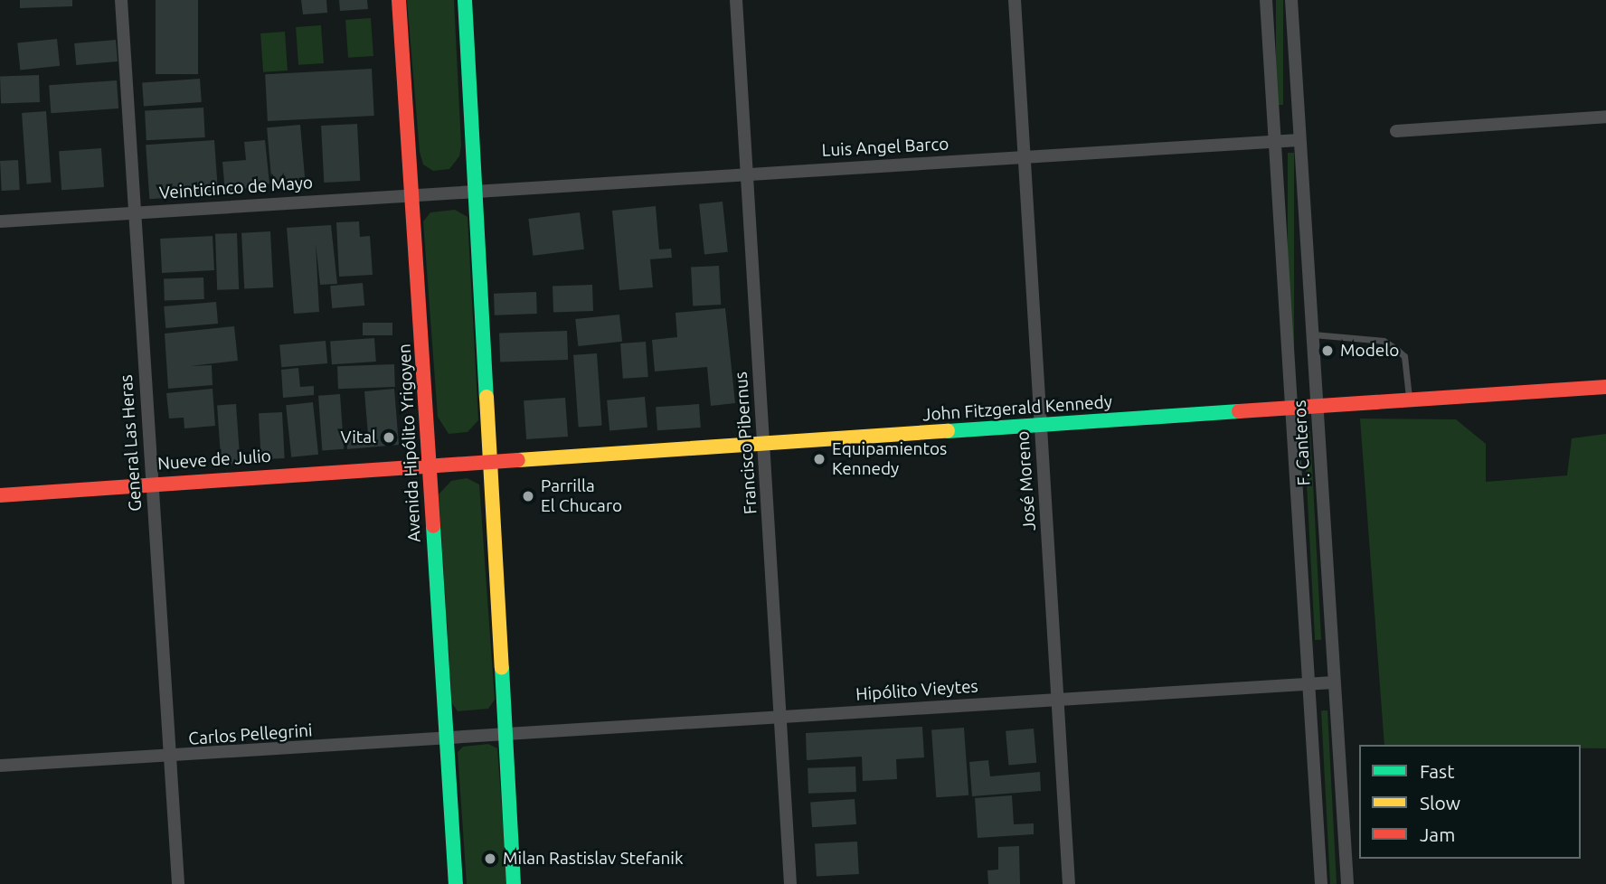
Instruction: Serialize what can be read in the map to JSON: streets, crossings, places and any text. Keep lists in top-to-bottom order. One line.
{"streets":{"main road":["John Fitzgerald Kennedy","Avenida Hipólito Yrigoyen","Nueve de Julio"],"street":["Luis Angel Barco","Veinticinco de Mayo","General Las Heras","Francisco Pibernus","F. Canteros","José Moreno","Hipólito Vieytes","Carlos Pellegrini"]},"crossings":[["Luis Angel Barco","Veinticinco de Mayo"],["Luis Angel Barco","Francisco Pibernus"],["Luis Angel Barco","F. Canteros"],["Luis Angel Barco","José Moreno"],["Veinticinco de Mayo","General Las Heras"],["Veinticinco de Mayo","Avenida Hipólito Yrigoyen"],["John Fitzgerald Kennedy","Avenida Hipólito Yrigoyen"],["John Fitzgerald Kennedy","Francisco Pibernus"],["John Fitzgerald Kennedy","F. Canteros"],["John Fitzgerald Kennedy","Nueve de Julio"],["John Fitzgerald Kennedy","José Moreno"],["General Las Heras","Nueve de Julio"],["General Las Heras","Carlos Pellegrini"],["Avenida Hipólito Yrigoyen","Nueve de Julio"],["Avenida Hipólito Yrigoyen","Carlos Pellegrini"],["Francisco Pibernus","Hipólito Vieytes"],["F. Canteros","Hipólito Vieytes"],["José Moreno","Hipólito Vieytes"],["Hipólito Vieytes","Carlos Pellegrini"]],"places":["Modelo","Vital","Equipamientos Kennedy","Parrilla El Chucaro","Milan Rastislav Stefanik"],"legend":["Fast","Slow","Jam"]}
